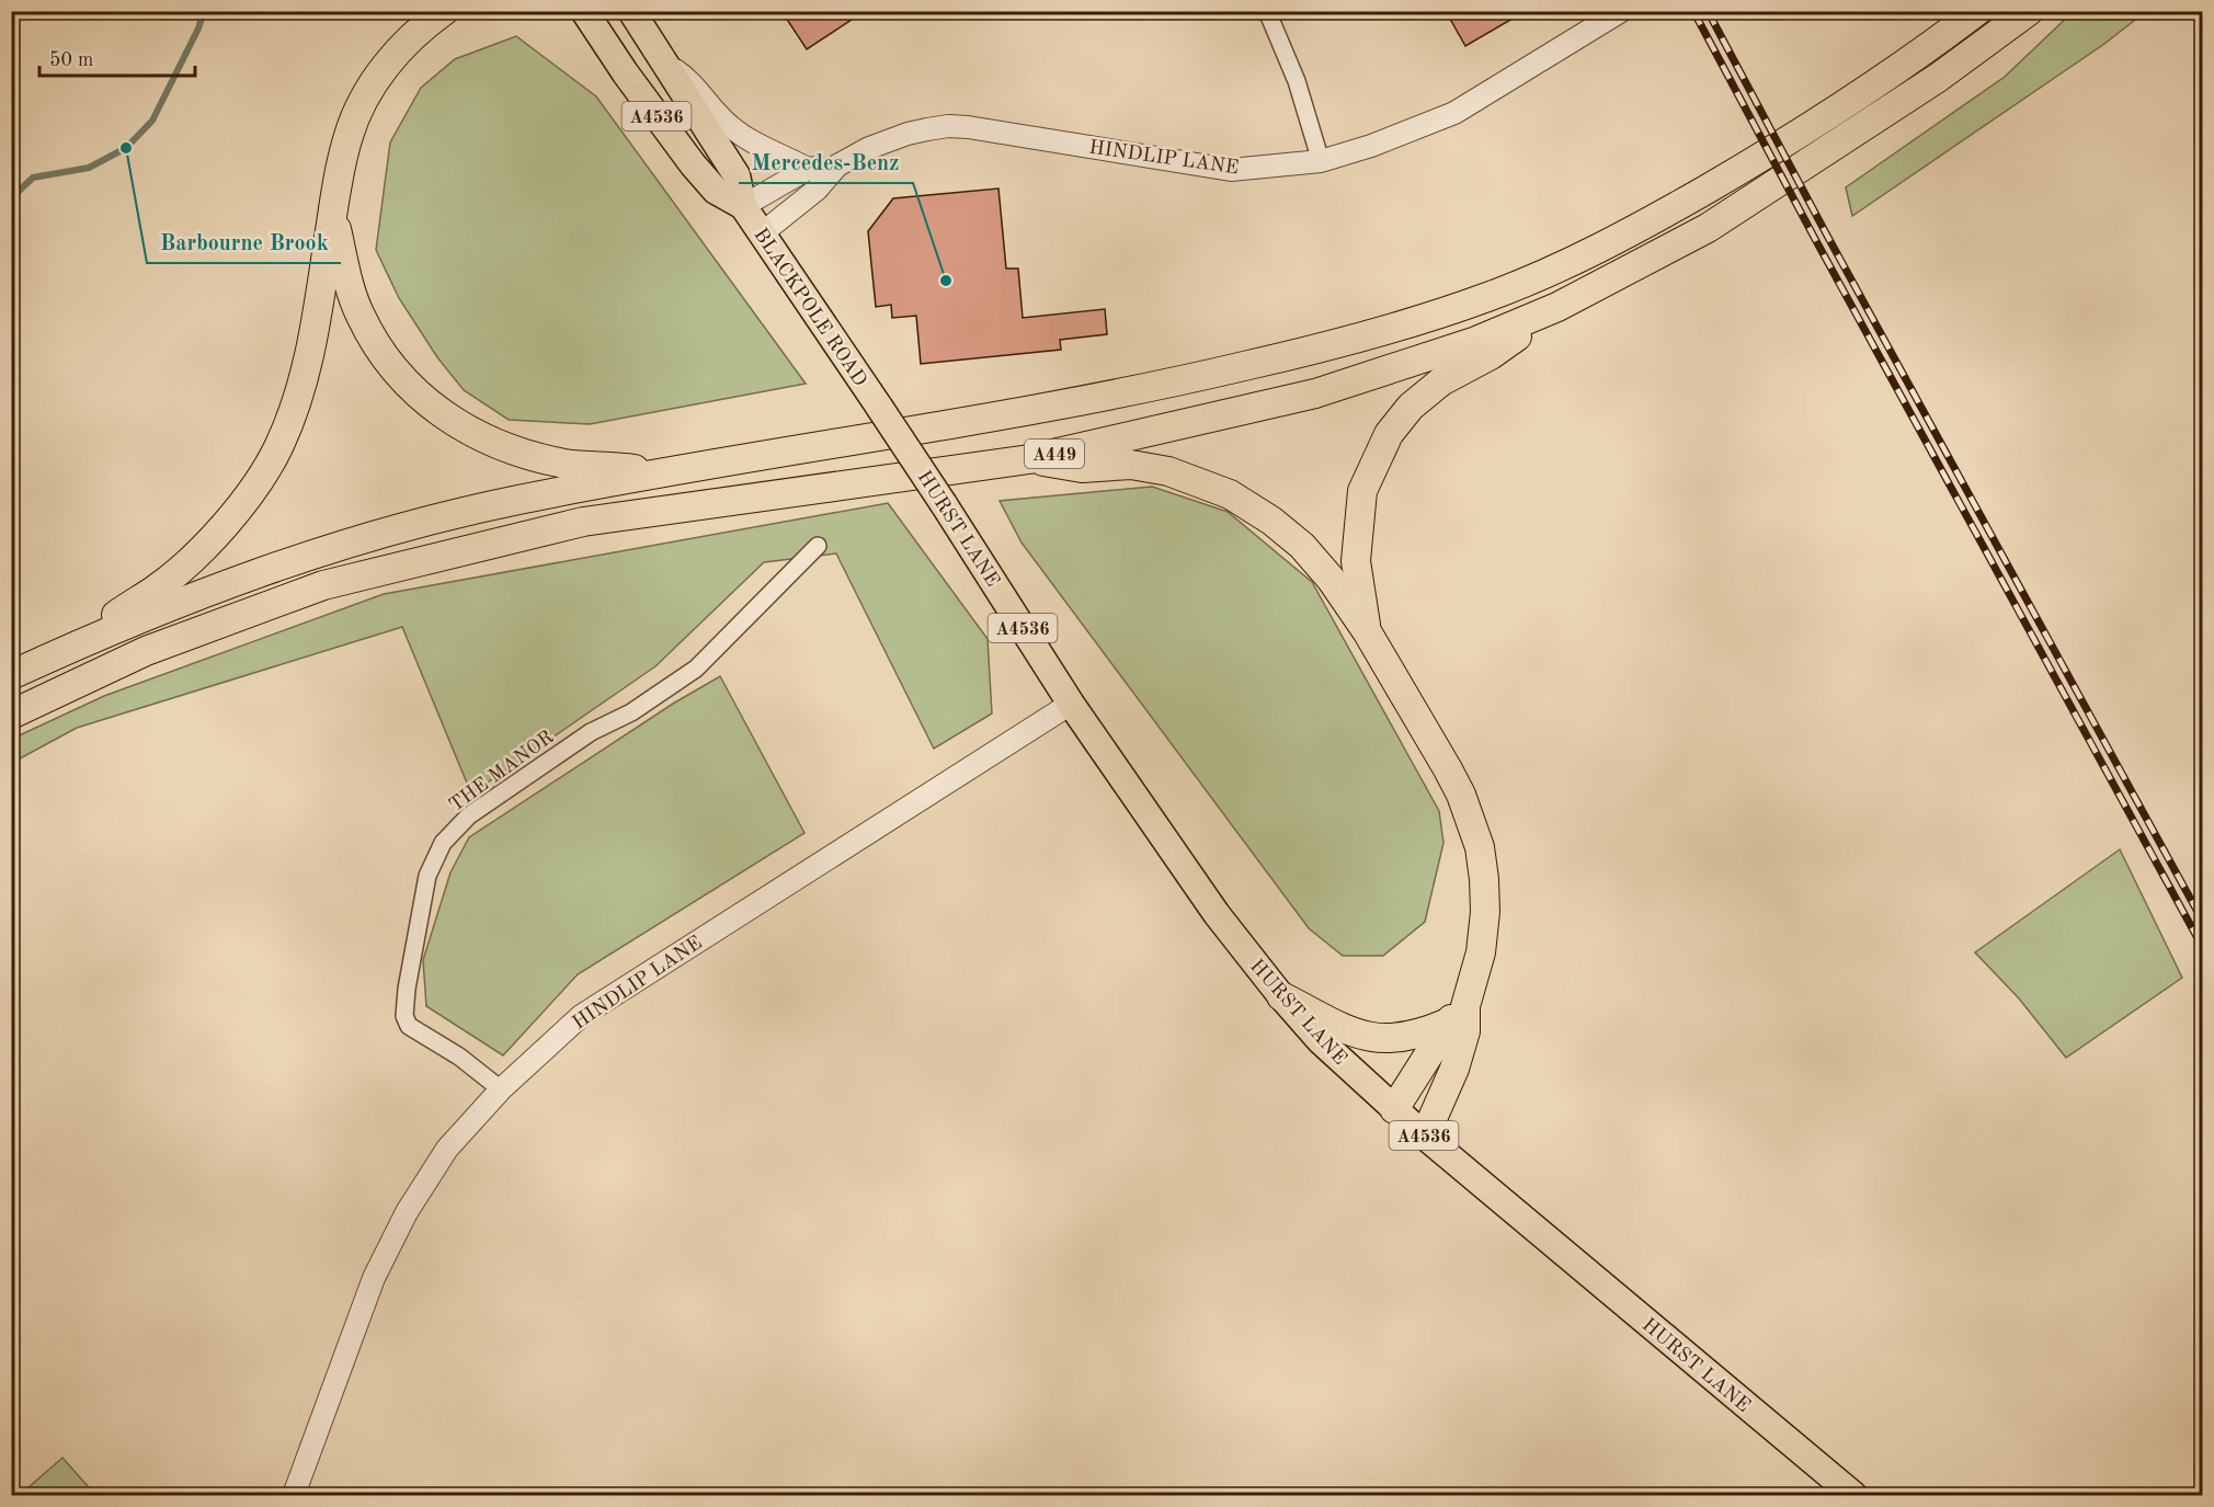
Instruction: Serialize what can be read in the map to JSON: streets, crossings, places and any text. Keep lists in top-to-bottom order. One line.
{"streets":{"highway":["A449"],"main road":["A4536","BLACKPOLE ROAD","HURST LANE"],"street":["HINDLIP LANE","THE MANOR"]},"crossings":[["HINDLIP LANE","BLACKPOLE ROAD"],["HINDLIP LANE","HURST LANE"],["HINDLIP LANE","THE MANOR"],["BLACKPOLE ROAD","HURST LANE"]],"places":["Barbourne Brook","Mercedes-Benz"],"scale_bar":"50 m"}
